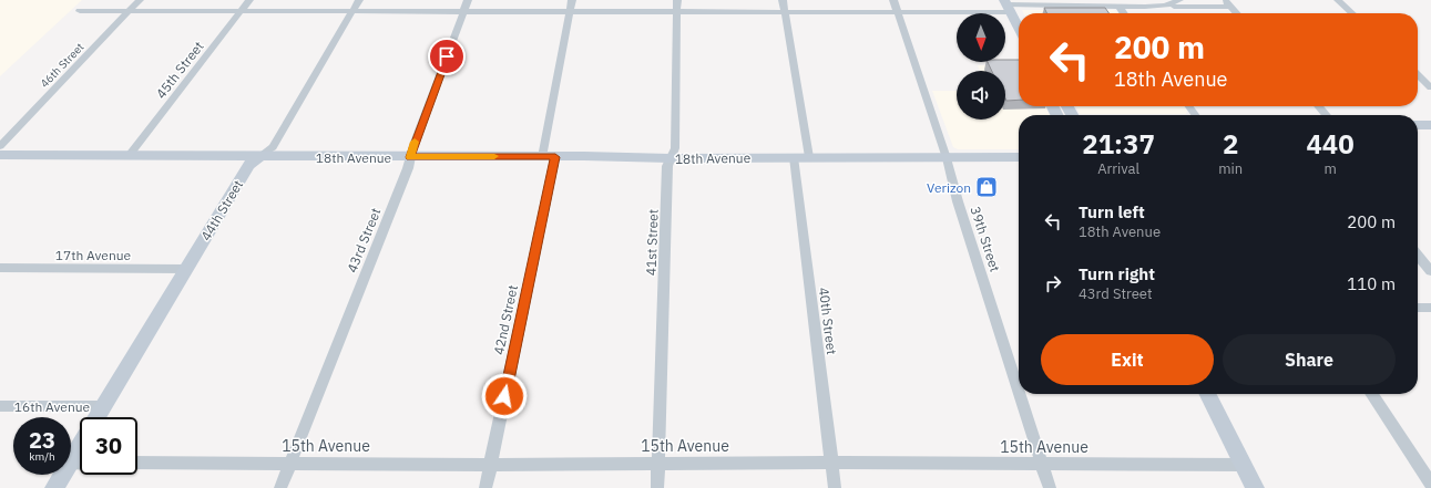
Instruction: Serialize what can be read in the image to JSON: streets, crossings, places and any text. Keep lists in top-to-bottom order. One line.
{"streets":{"street":["46th Street","45th Street","18th Avenue","44th Street","39th Street","43rd Street","41st Street","17th Avenue","42nd Street","40th Street","16th Avenue","15th Avenue"]},"crossings":[["45th Street","18th Avenue"],["18th Avenue","44th Street"],["18th Avenue","39th Street"],["18th Avenue","43rd Street"],["18th Avenue","41st Street"],["18th Avenue","42nd Street"],["18th Avenue","40th Street"],["44th Street","17th Avenue"],["44th Street","16th Avenue"],["39th Street","15th Avenue"],["43rd Street","15th Avenue"],["41st Street","15th Avenue"],["42nd Street","15th Avenue"],["40th Street","15th Avenue"]],"places":{"shop":["Verizon"]},"north":"bottom","page":{"turn":["200 m","18th Avenue"],"eta":["21:37","Arrival","2","min","440","m"],"list":[{"name":"Turn left","note":"18th Avenue","value":"200 m"},{"name":"Turn right","note":"43rd Street","value":"110 m"}],"buttons":["Exit","Share"],"speed":"23 km/h","limit":"30"}}
